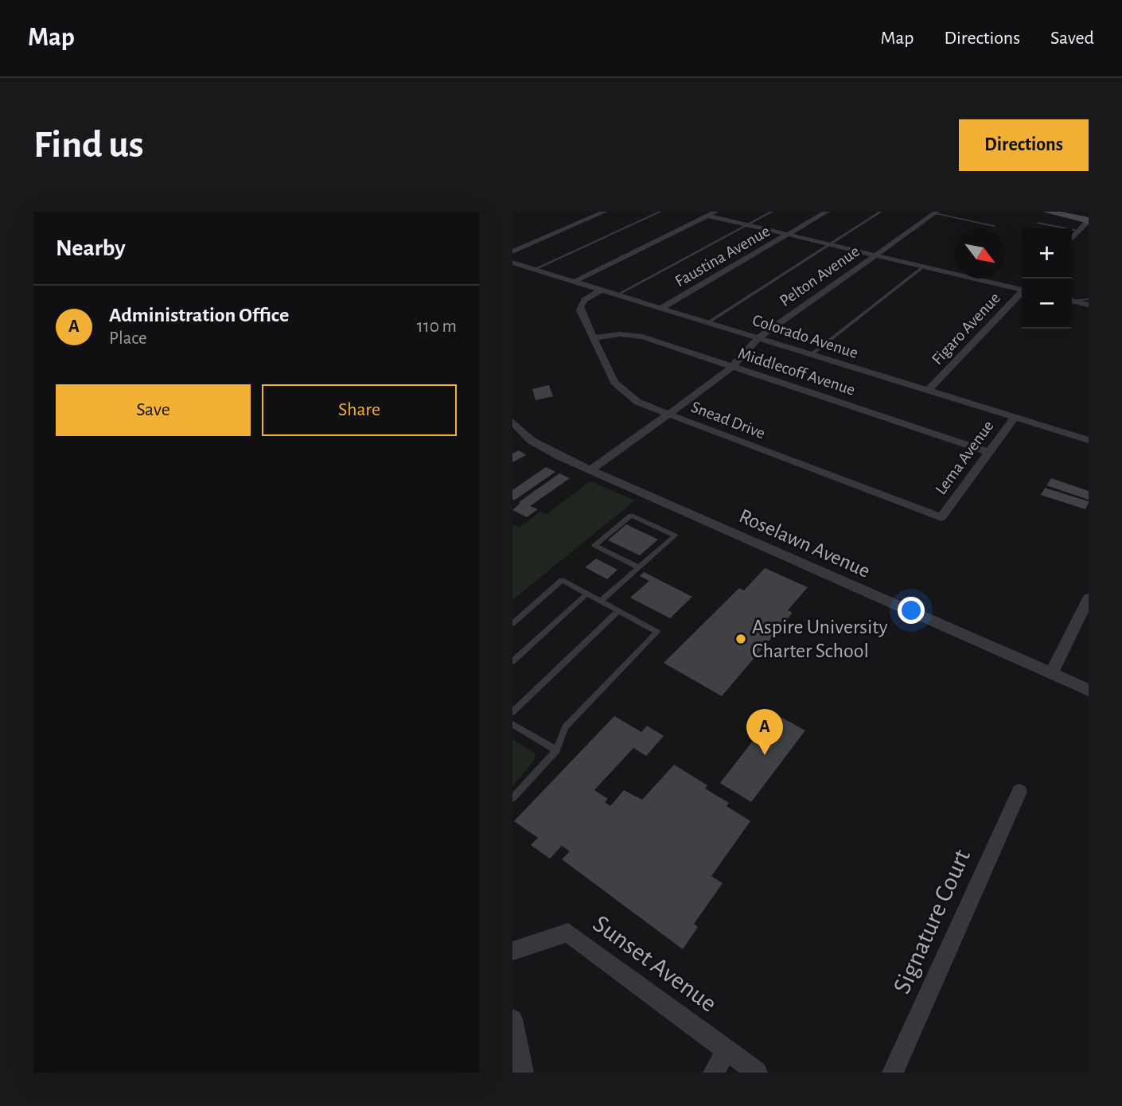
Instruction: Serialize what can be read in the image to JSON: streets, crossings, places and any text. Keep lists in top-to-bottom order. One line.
{"streets":{"street":["Faustina Avenue","Pelton Avenue","Figaro Avenue","Colorado Avenue","Middlecoff Avenue","Snead Drive","Lema Avenue","Roselawn Avenue","Signature Court","Sunset Avenue"]},"crossings":[["Faustina Avenue","Colorado Avenue"],["Pelton Avenue","Colorado Avenue"],["Pelton Avenue","Middlecoff Avenue"],["Pelton Avenue","Snead Drive"],["Pelton Avenue","Roselawn Avenue"],["Figaro Avenue","Colorado Avenue"],["Colorado Avenue","Snead Drive"],["Colorado Avenue","Lema Avenue"],["Middlecoff Avenue","Snead Drive"],["Middlecoff Avenue","Lema Avenue"],["Snead Drive","Lema Avenue"]],"places":["Aspire University Charter School"],"north":"bottom right","page":{"header":"Map","nav":["Map","Directions","Saved"],"buttons":["Directions",["Save","Share"]],"title":"Find us","heading":"Nearby","map_buttons":["+","−"],"list":[{"mark":"A","name":"Administration Office","note":"Place","value":"110 m"}],"pins":"A"}}
